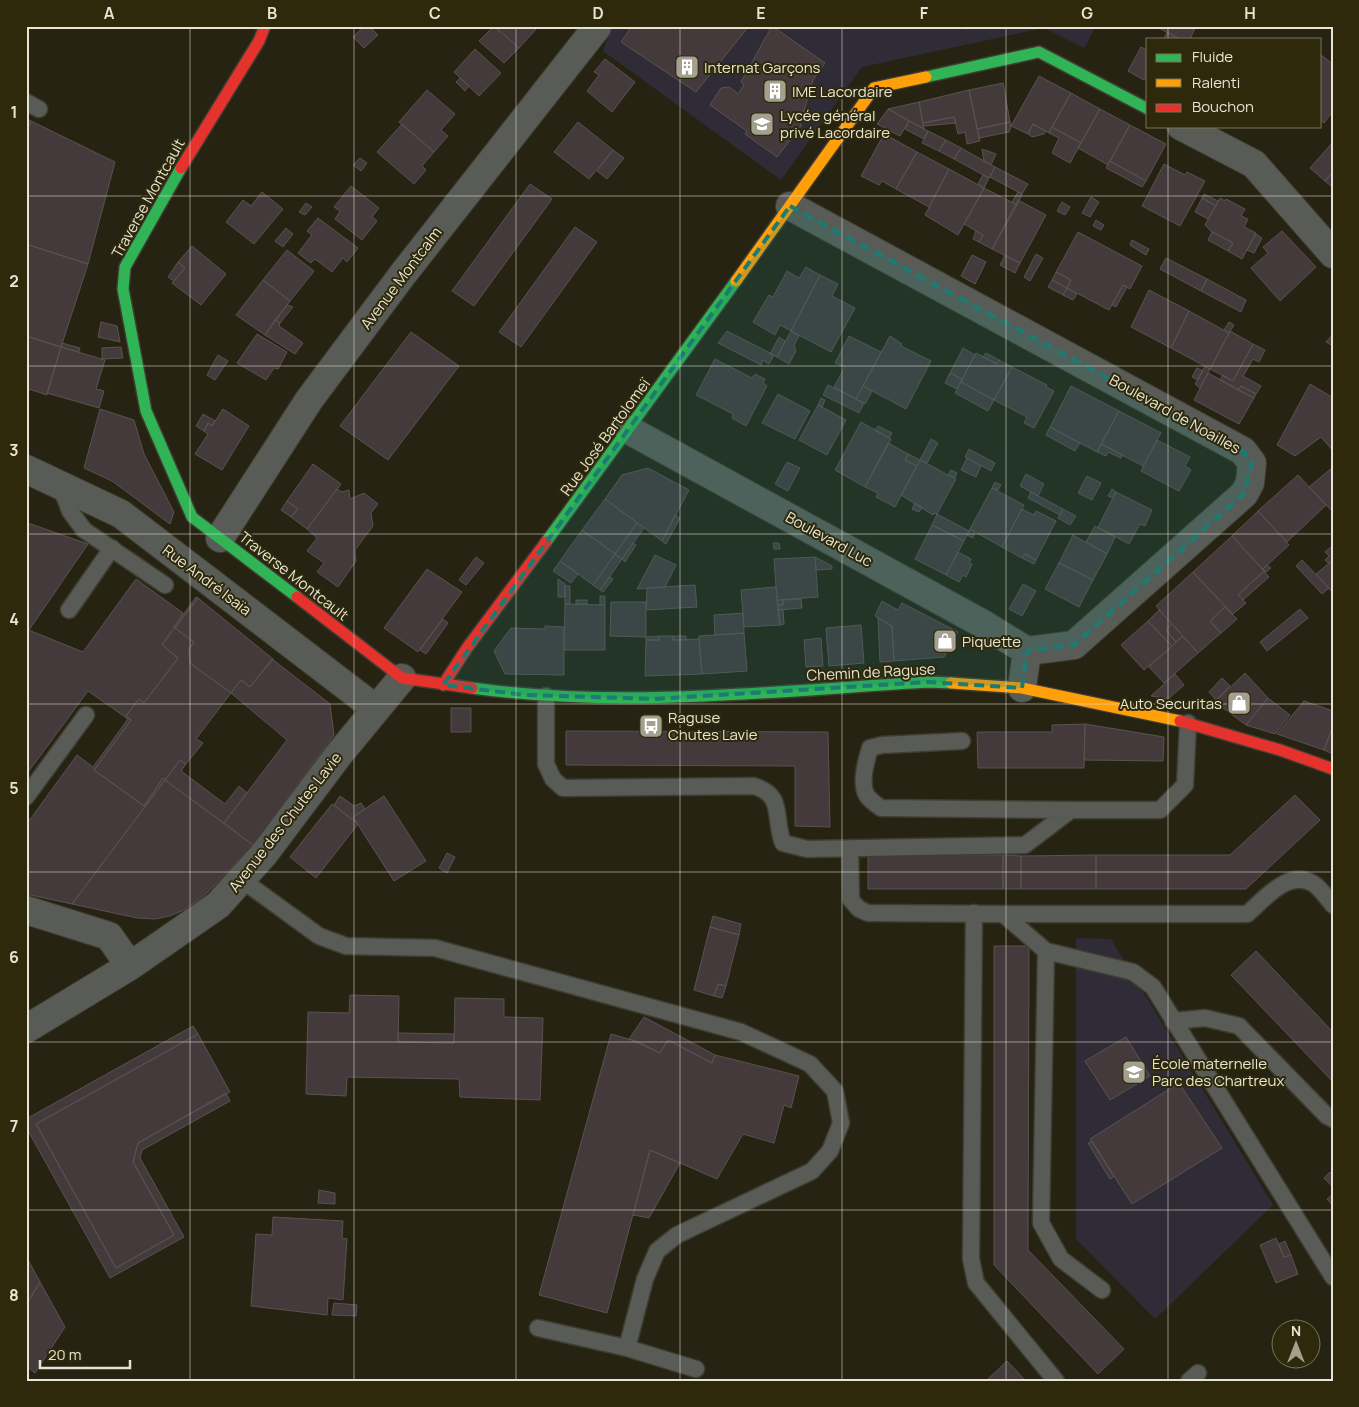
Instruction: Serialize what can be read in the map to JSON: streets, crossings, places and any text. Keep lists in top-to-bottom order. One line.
{"streets":{"street":["Traverse Montcault","Avenue Montcalm","Boulevard de Noailles","Rue José Bartolomeï","Boulevard Luc","Rue André Isaïa","Chemin de Raguse","Avenue des Chutes Lavie"]},"crossings":[["Traverse Montcault","Avenue Montcalm"],["Traverse Montcault","Chemin de Raguse"],["Traverse Montcault","Avenue des Chutes Lavie"],["Boulevard de Noailles","Rue José Bartolomeï"],["Boulevard de Noailles","Boulevard Luc"],["Rue José Bartolomeï","Boulevard Luc"],["Rue José Bartolomeï","Chemin de Raguse"],["Rue André Isaïa","Avenue des Chutes Lavie"],["Chemin de Raguse","Avenue des Chutes Lavie"]],"places":{"building":["Internat Garçons","IME Lacordaire"],"school or university":["Lycée général privé Lacordaire","École maternelle Parc des Chartreux"],"shop":["Piquette","Auto Securitas"],"bus stop":["Raguse Chutes Lavie"]},"legend":["Fluide","Ralenti","Bouchon"],"scale_bar":"20 m","north":"top","grid":{"columns":["A","B","C","D","E","F","G","H"],"rows":["1","2","3","4","5","6","7","8"]}}
